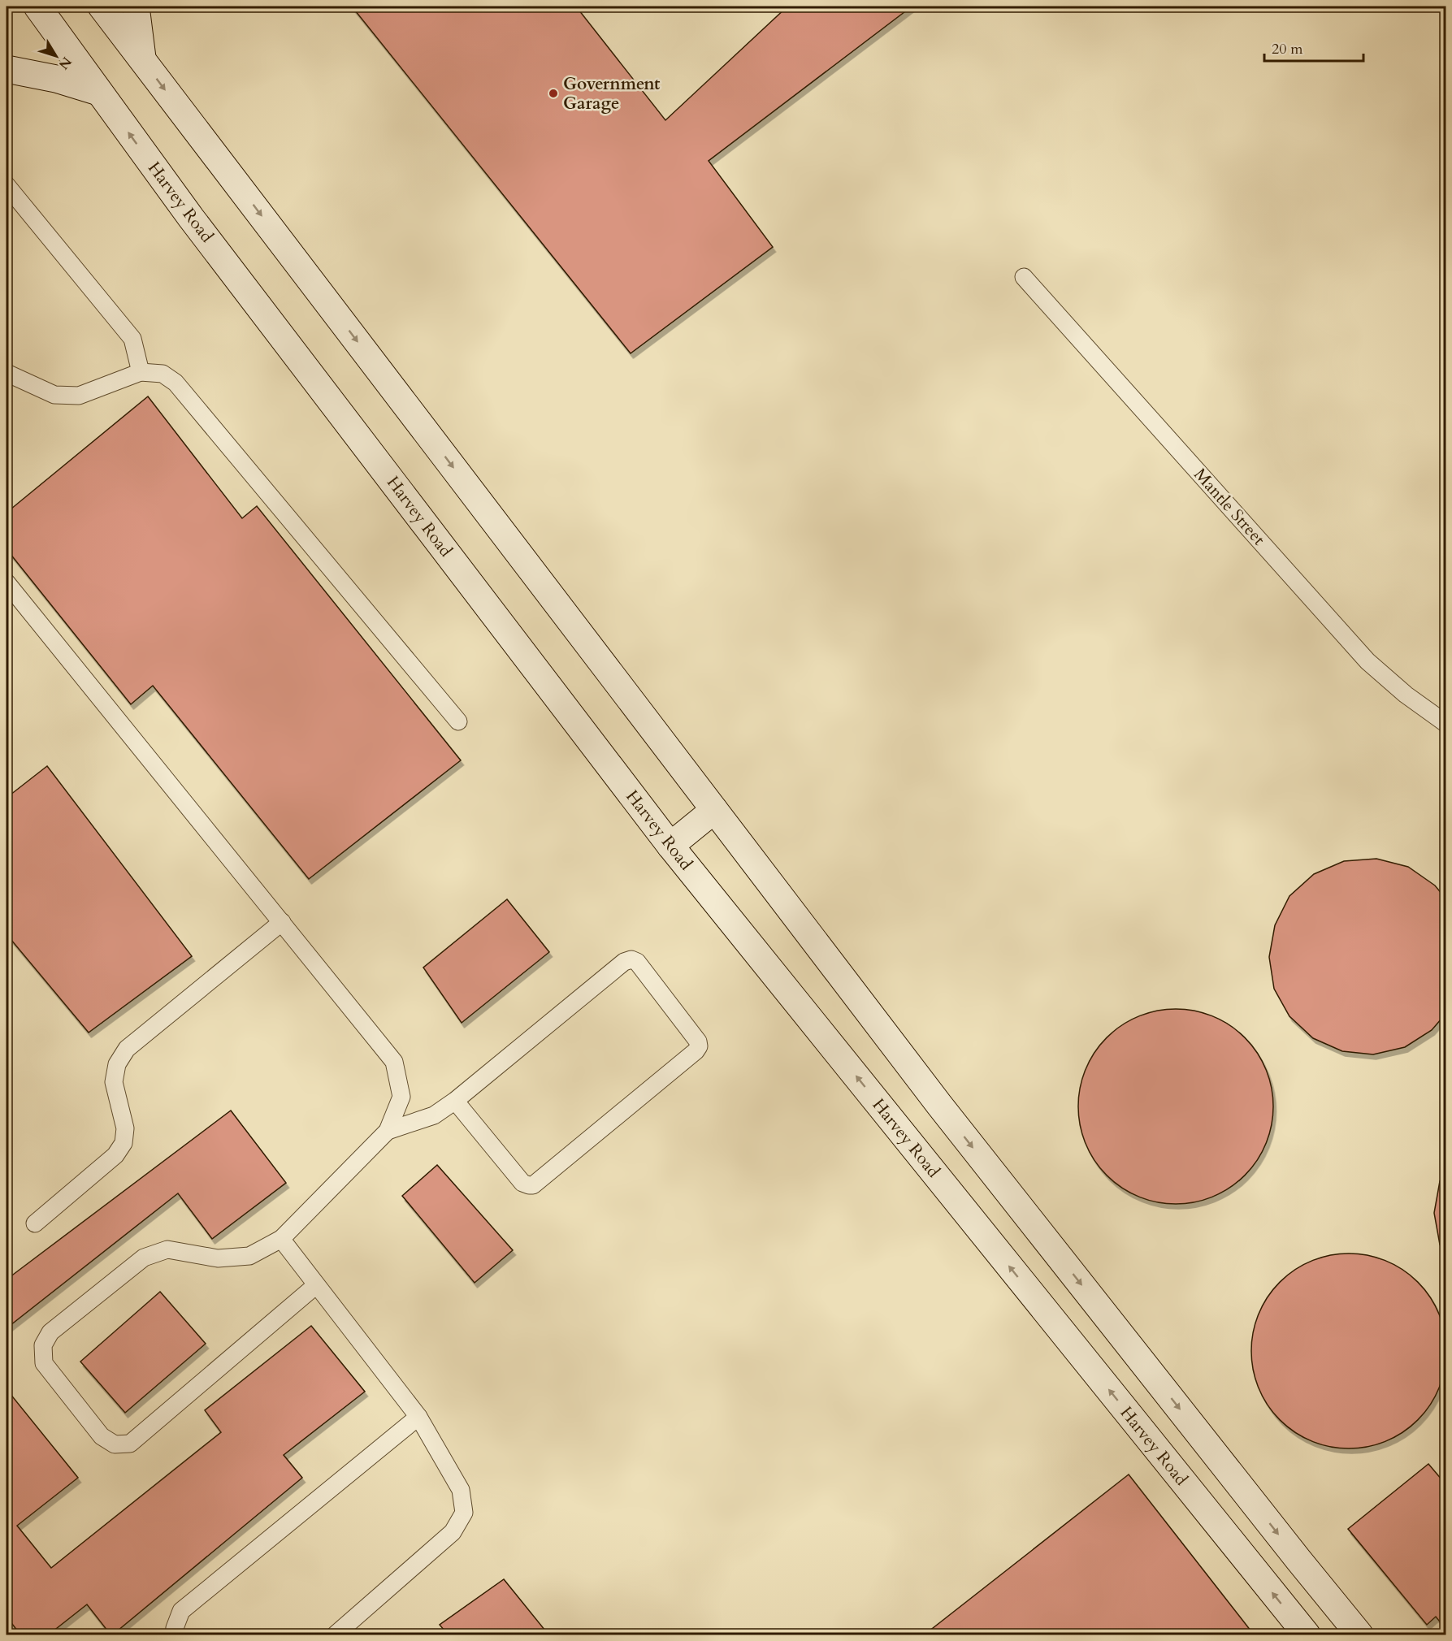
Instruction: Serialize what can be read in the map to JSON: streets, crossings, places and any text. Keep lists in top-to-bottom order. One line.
{"streets":{"main road":["Harvey Road"],"lane":["Mantle Street"]},"places":["Government Garage"],"scale_bar":"20 m","north":"bottom right"}
